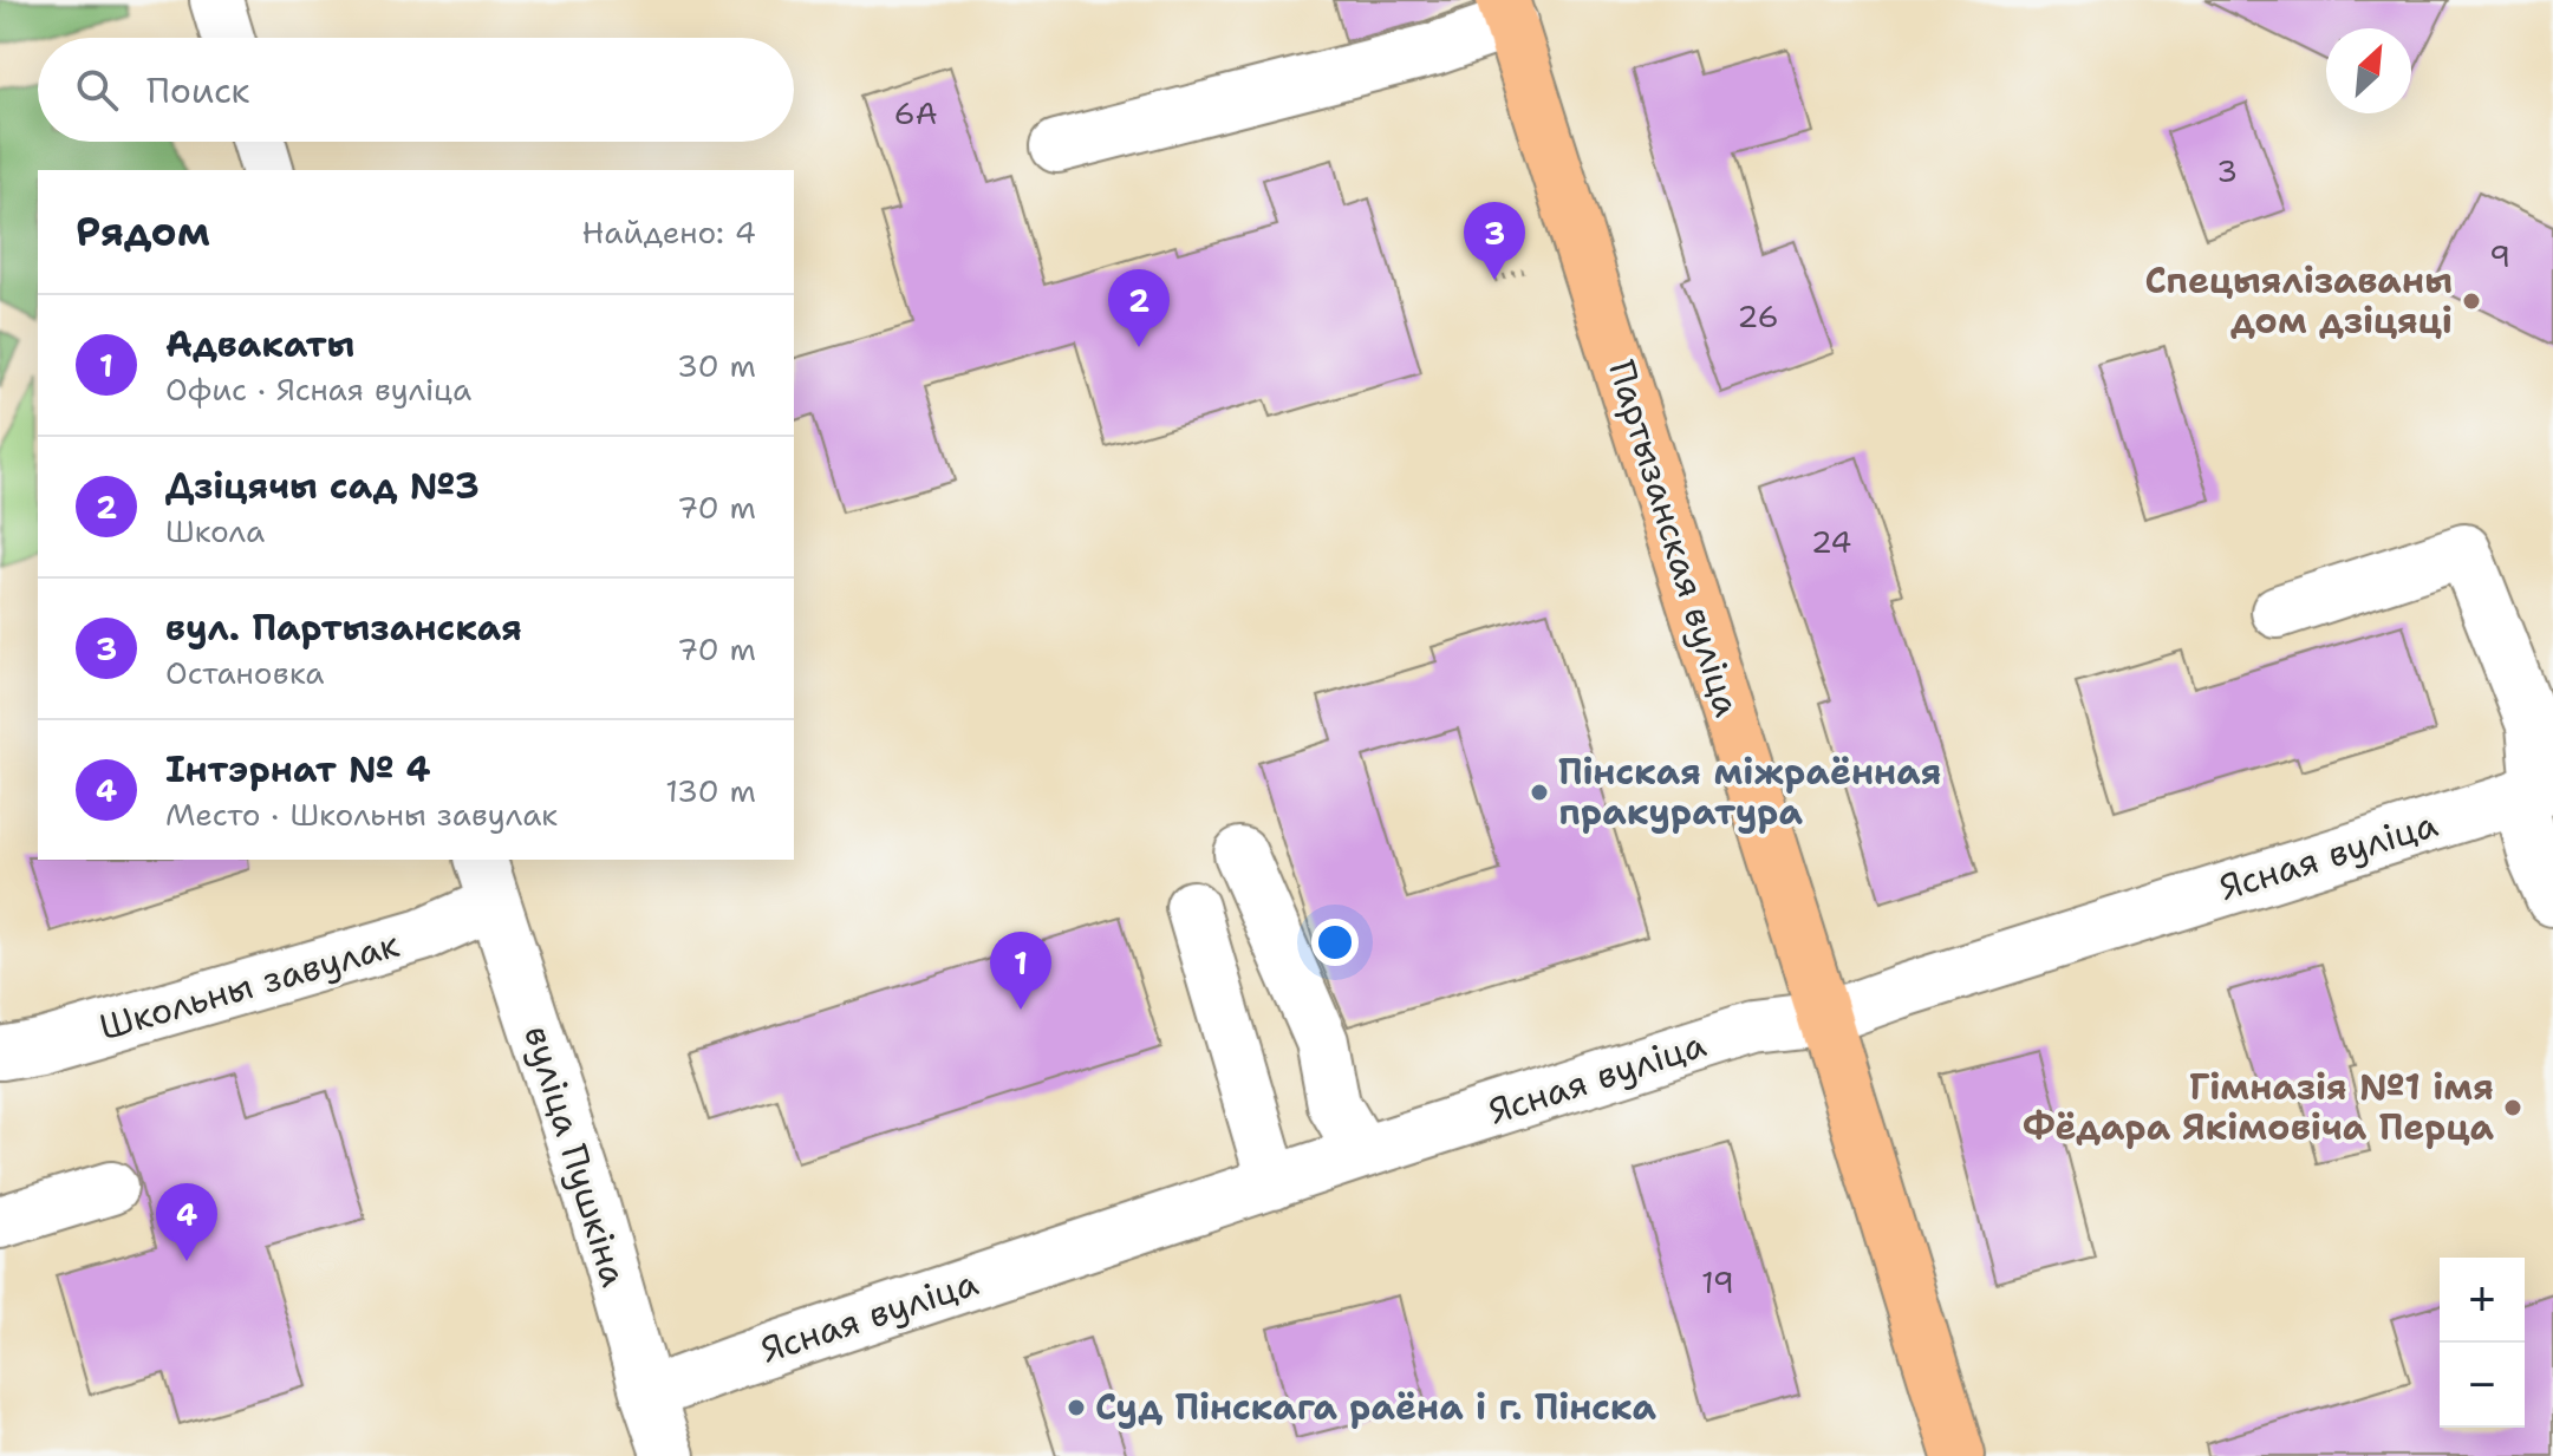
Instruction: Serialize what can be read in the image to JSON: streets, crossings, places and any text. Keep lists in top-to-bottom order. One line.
{"streets":{"main road":["Партызанская вуліца"],"street":["Ясная вуліца","Школьны завулак","вуліца Пушкіна"]},"crossings":[["Партызанская вуліца","Ясная вуліца"],["Ясная вуліца","вуліца Пушкіна"],["Школьны завулак","вуліца Пушкіна"]],"places":["Спецыялізаваны дом дзіцяці","Пінская міжраённая пракуратура","Гімназія №1 імя Фёдара Якімовіча Перца","Суд Пінскага раёна і г. Пінска"],"house_numbers":["6А","3","9","26","24","19"],"north":"top right","page":{"search":"Поиск","heading":["Рядом","Найдено: 4"],"pins":["3","2","1","4"],"list":[{"mark":"1","name":"Адвакаты","note":"Офис · Ясная вуліца","value":"30 m"},{"mark":"2","name":"Дзіцячы сад №3","note":"Школа","value":"70 m"},{"mark":"3","name":"вул. Партызанская","note":"Остановка","value":"70 m"},{"mark":"4","name":"Інтэрнат № 4","note":"Место · Школьны завулак","value":"130 m"}],"map_buttons":["+","−"]}}
